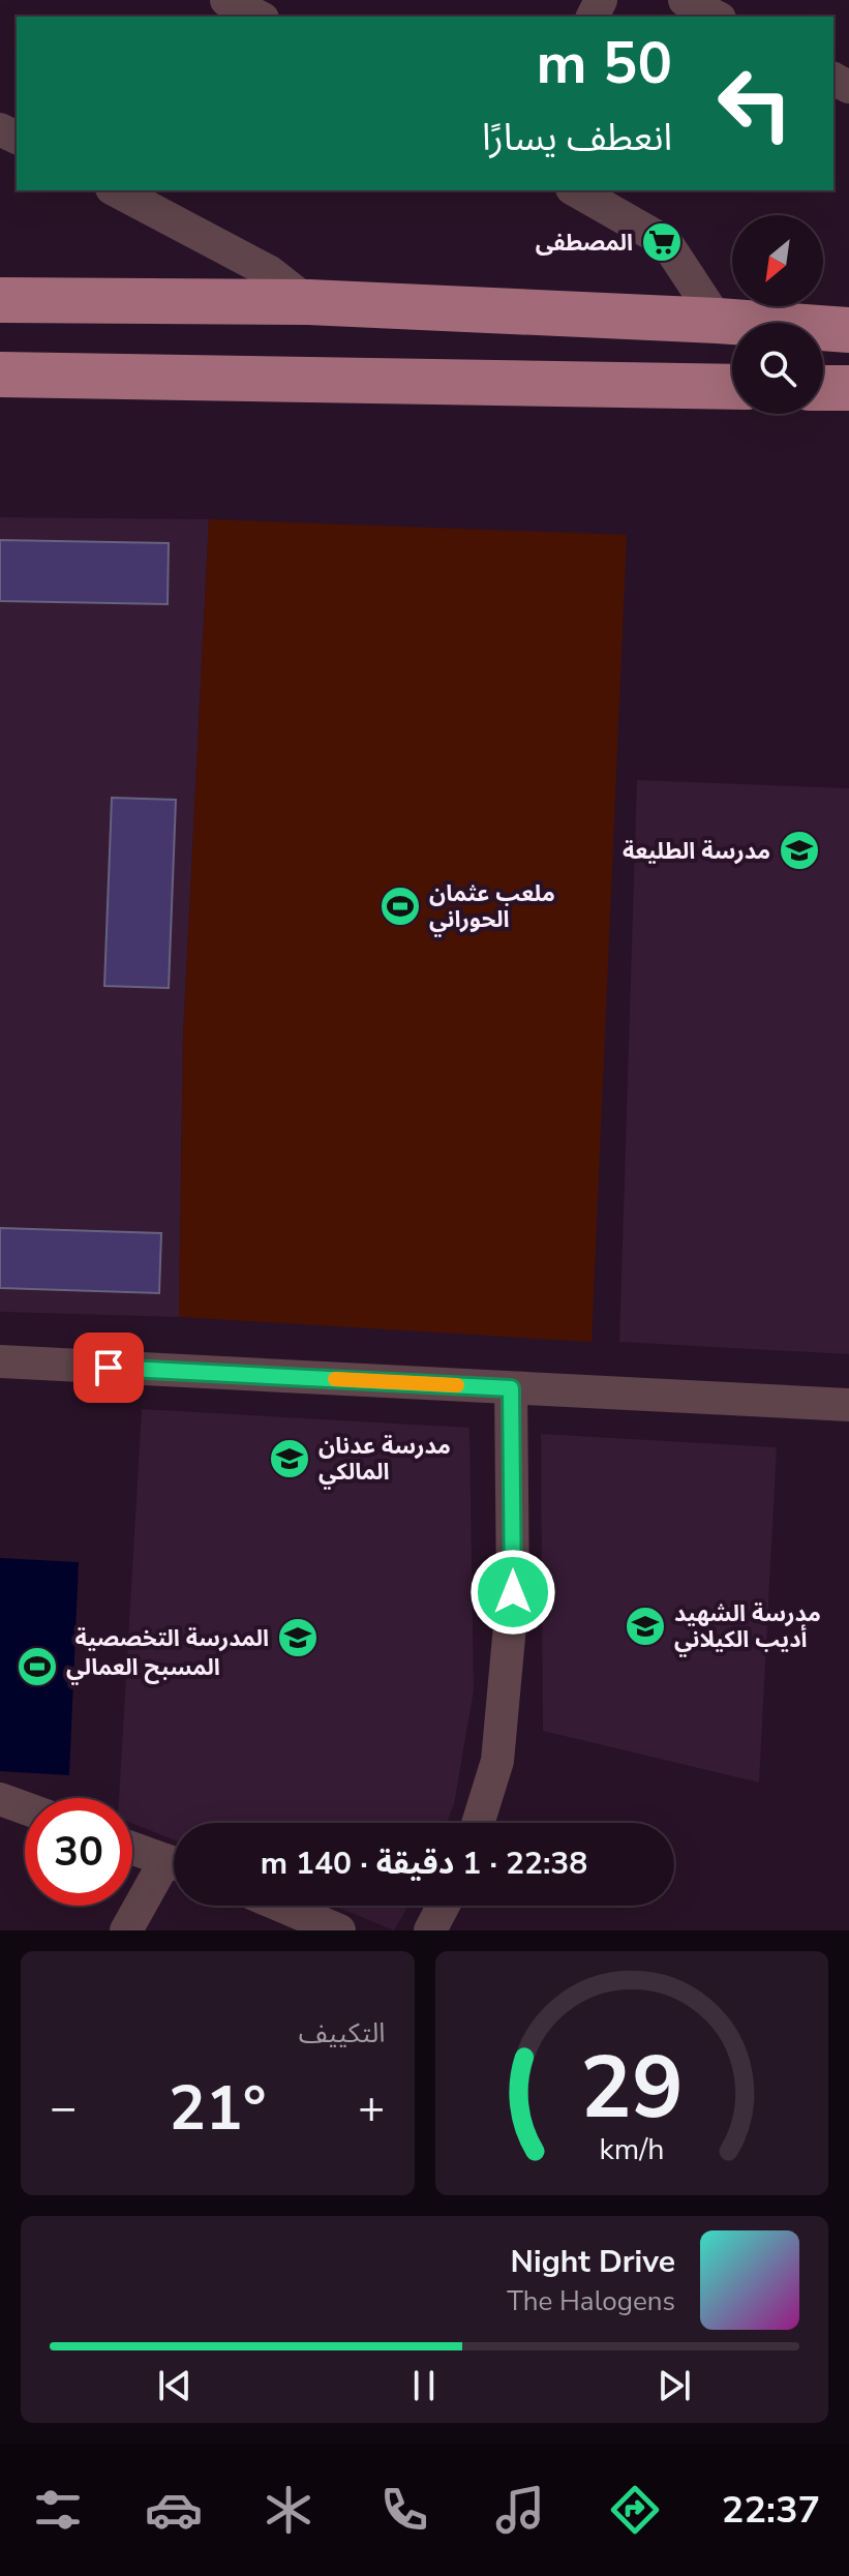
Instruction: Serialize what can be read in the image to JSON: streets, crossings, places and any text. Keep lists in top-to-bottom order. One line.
{"places":{"supermarket":["المصطفى"],"school or university":["مدرسة الطليعة","مدرسة عدنان المالكي","مدرسة الشهيد أديب الكيلاني","المدرسة التخصصية"],"sports":["ملعب عثمان الحوراني","المسبح العمالي"]},"north":"bottom left","page":{"turn":["50 m","انعطف يسارًا"],"limit":"30","trip":"22:38 · 1 دقيقة · 140 m","tile":"التكييف","heat":["−","21°","+"],"song":["Night Drive","The Halogens"],"tabs":"22:37","gauge":["29","km/h"]}}
